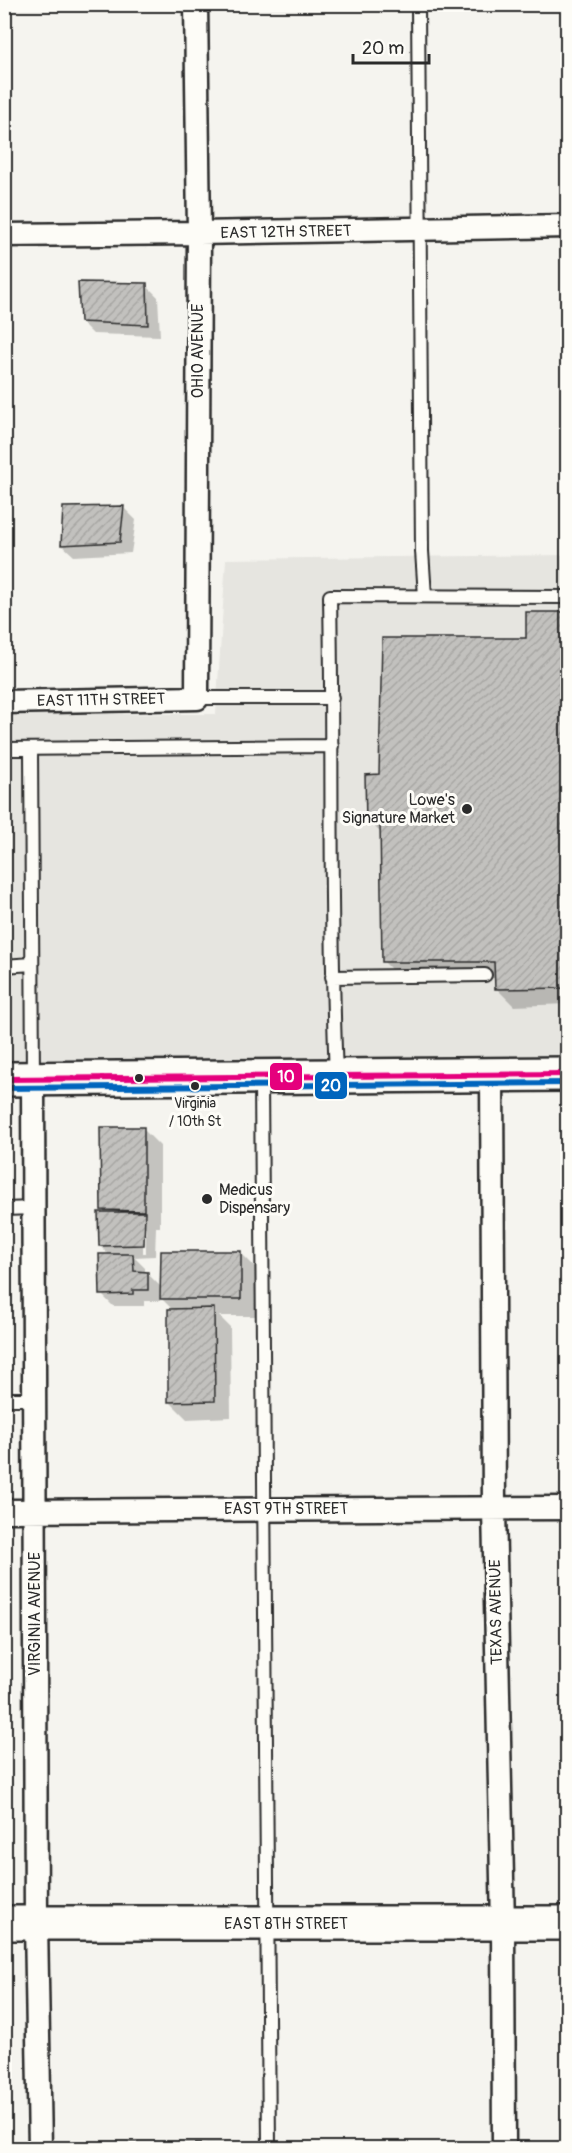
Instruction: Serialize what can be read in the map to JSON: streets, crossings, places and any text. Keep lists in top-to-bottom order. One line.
{"streets":{"main road":["EAST 8TH STREET"],"street":["EAST 12TH STREET","OHIO AVENUE","EAST 11TH STREET","EAST 9TH STREET","TEXAS AVENUE","VIRGINIA AVENUE"]},"crossings":[["EAST 12TH STREET","OHIO AVENUE"],["OHIO AVENUE","EAST 11TH STREET"],["EAST 9TH STREET","TEXAS AVENUE"],["EAST 9TH STREET","VIRGINIA AVENUE"],["TEXAS AVENUE","EAST 8TH STREET"],["VIRGINIA AVENUE","EAST 8TH STREET"]],"places":["Lowe's Signature Market","Virginia / 10th St","Medicus Dispensary"],"lines":["transit line 10","transit line 20"],"scale_bar":"20 m"}
